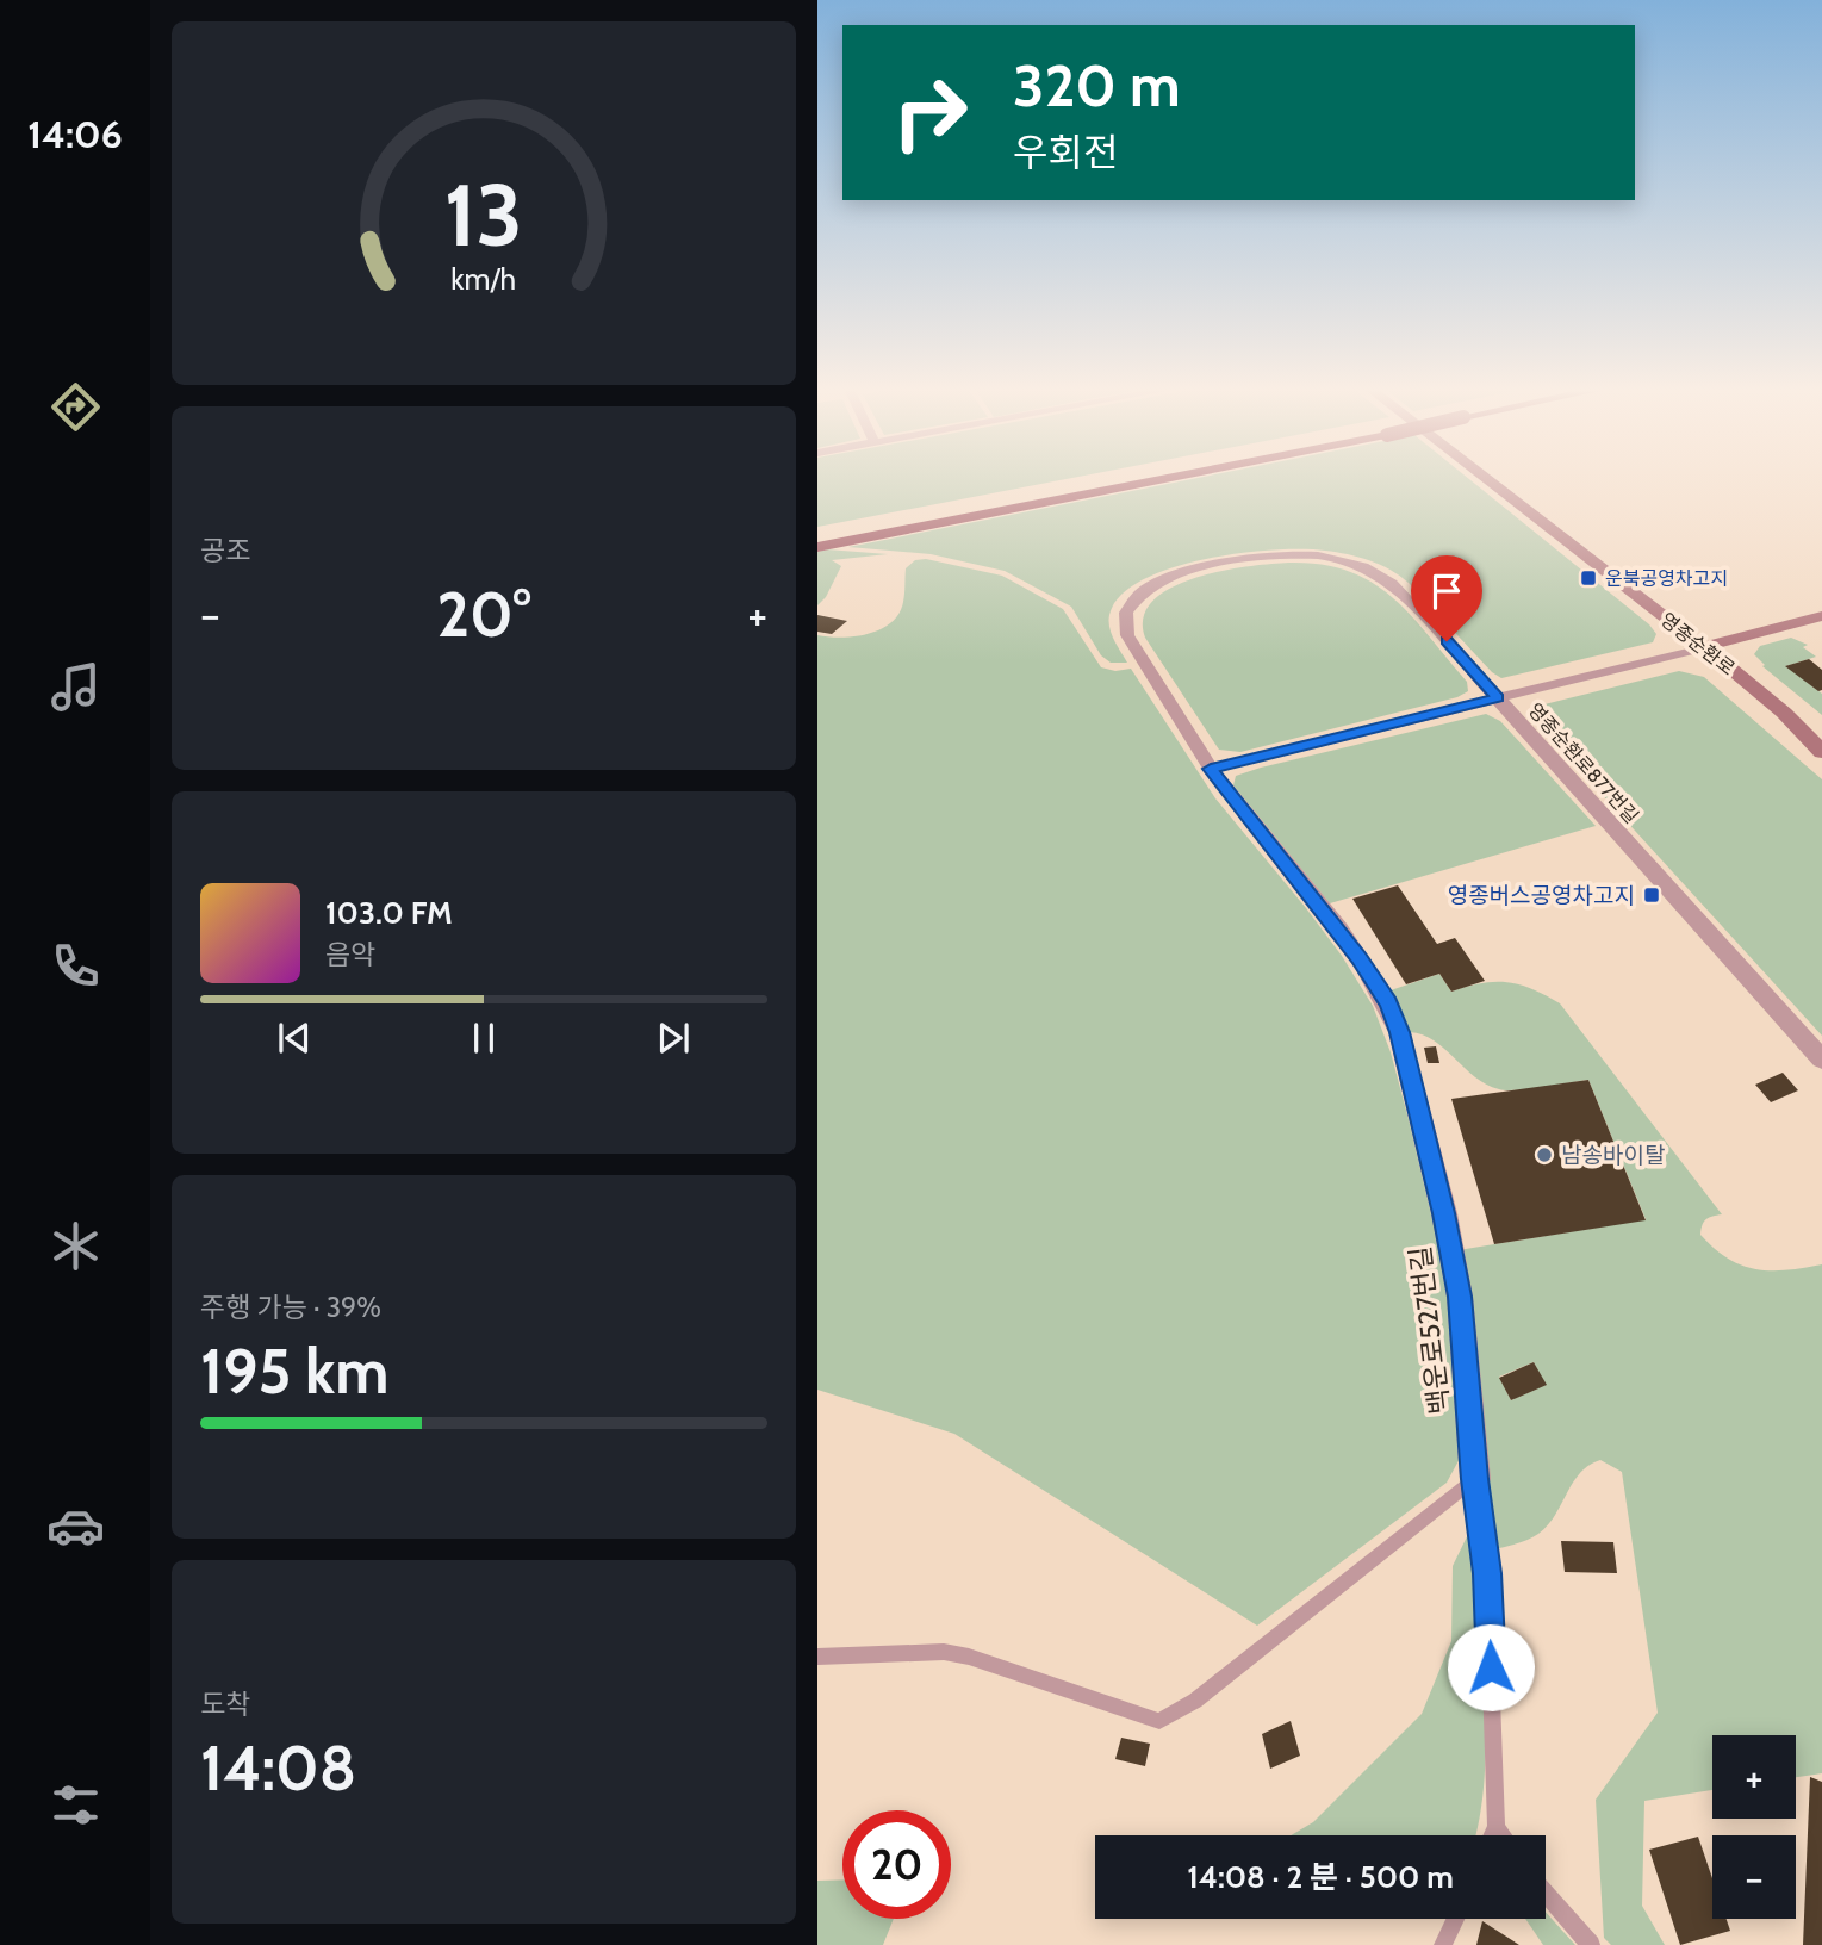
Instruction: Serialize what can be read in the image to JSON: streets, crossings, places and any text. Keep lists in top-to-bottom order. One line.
{"streets":{"main road":["영종순환로"],"street":["영종순환로877번길","백운로527번길"]},"crossings":[["영종순환로877번길","백운로527번길"]],"places":{"transit":["운북공영차고지","영종버스공영차고지"],"other":["남송바이탈"]},"page":{"tabs":"14:06","turn":["320 m","우회전"],"tile":["공조",["주행 가능 · 39%","195 km"],["도착","14:08"]],"heat":["−","20°","+"],"song":["103.0 FM","음악"],"map_buttons":["+","−"],"limit":"20","trip":"14:08 · 2 분 · 500 m","gauge":["13","km/h"]}}
